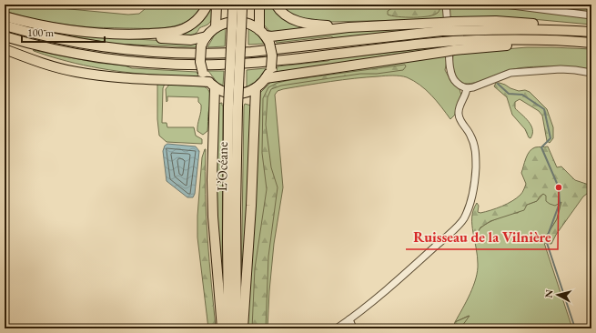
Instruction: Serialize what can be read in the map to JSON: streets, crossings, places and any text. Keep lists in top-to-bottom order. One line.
{"streets":{"highway":["L’Océane"]},"places":["Ruisseau de la Vilnière"],"scale_bar":"100 m","north":"left"}
